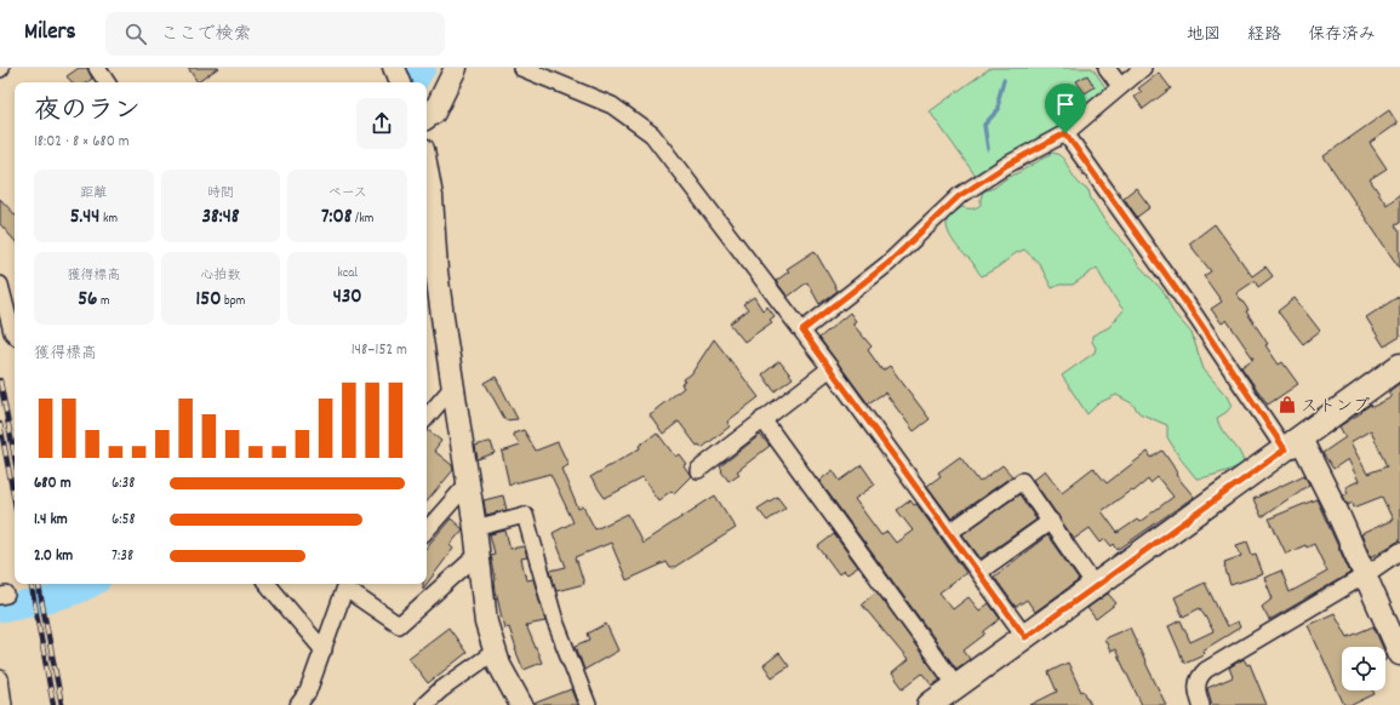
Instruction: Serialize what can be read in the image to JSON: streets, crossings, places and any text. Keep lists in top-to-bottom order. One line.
{"places":{"shop":["ストンプ"]},"page":{"header":"Milers","search":"ここで検索","nav":["地図","経路","保存済み"],"heading":["夜のラン","18:02 · 8 × 680 m"],"stats":[["距離","5.44 km"],["時間","38:48"],["ペース","7:08 /km"],["獲得標高","56 m"],["心拍数","150 bpm"],["kcal","430"]],"chart":["獲得標高","148–152 m"],"list":[{"name":"680 m","note":"6:38"},{"name":"1.4 km","note":"6:58"},{"name":"2.0 km","note":"7:38"}]}}
